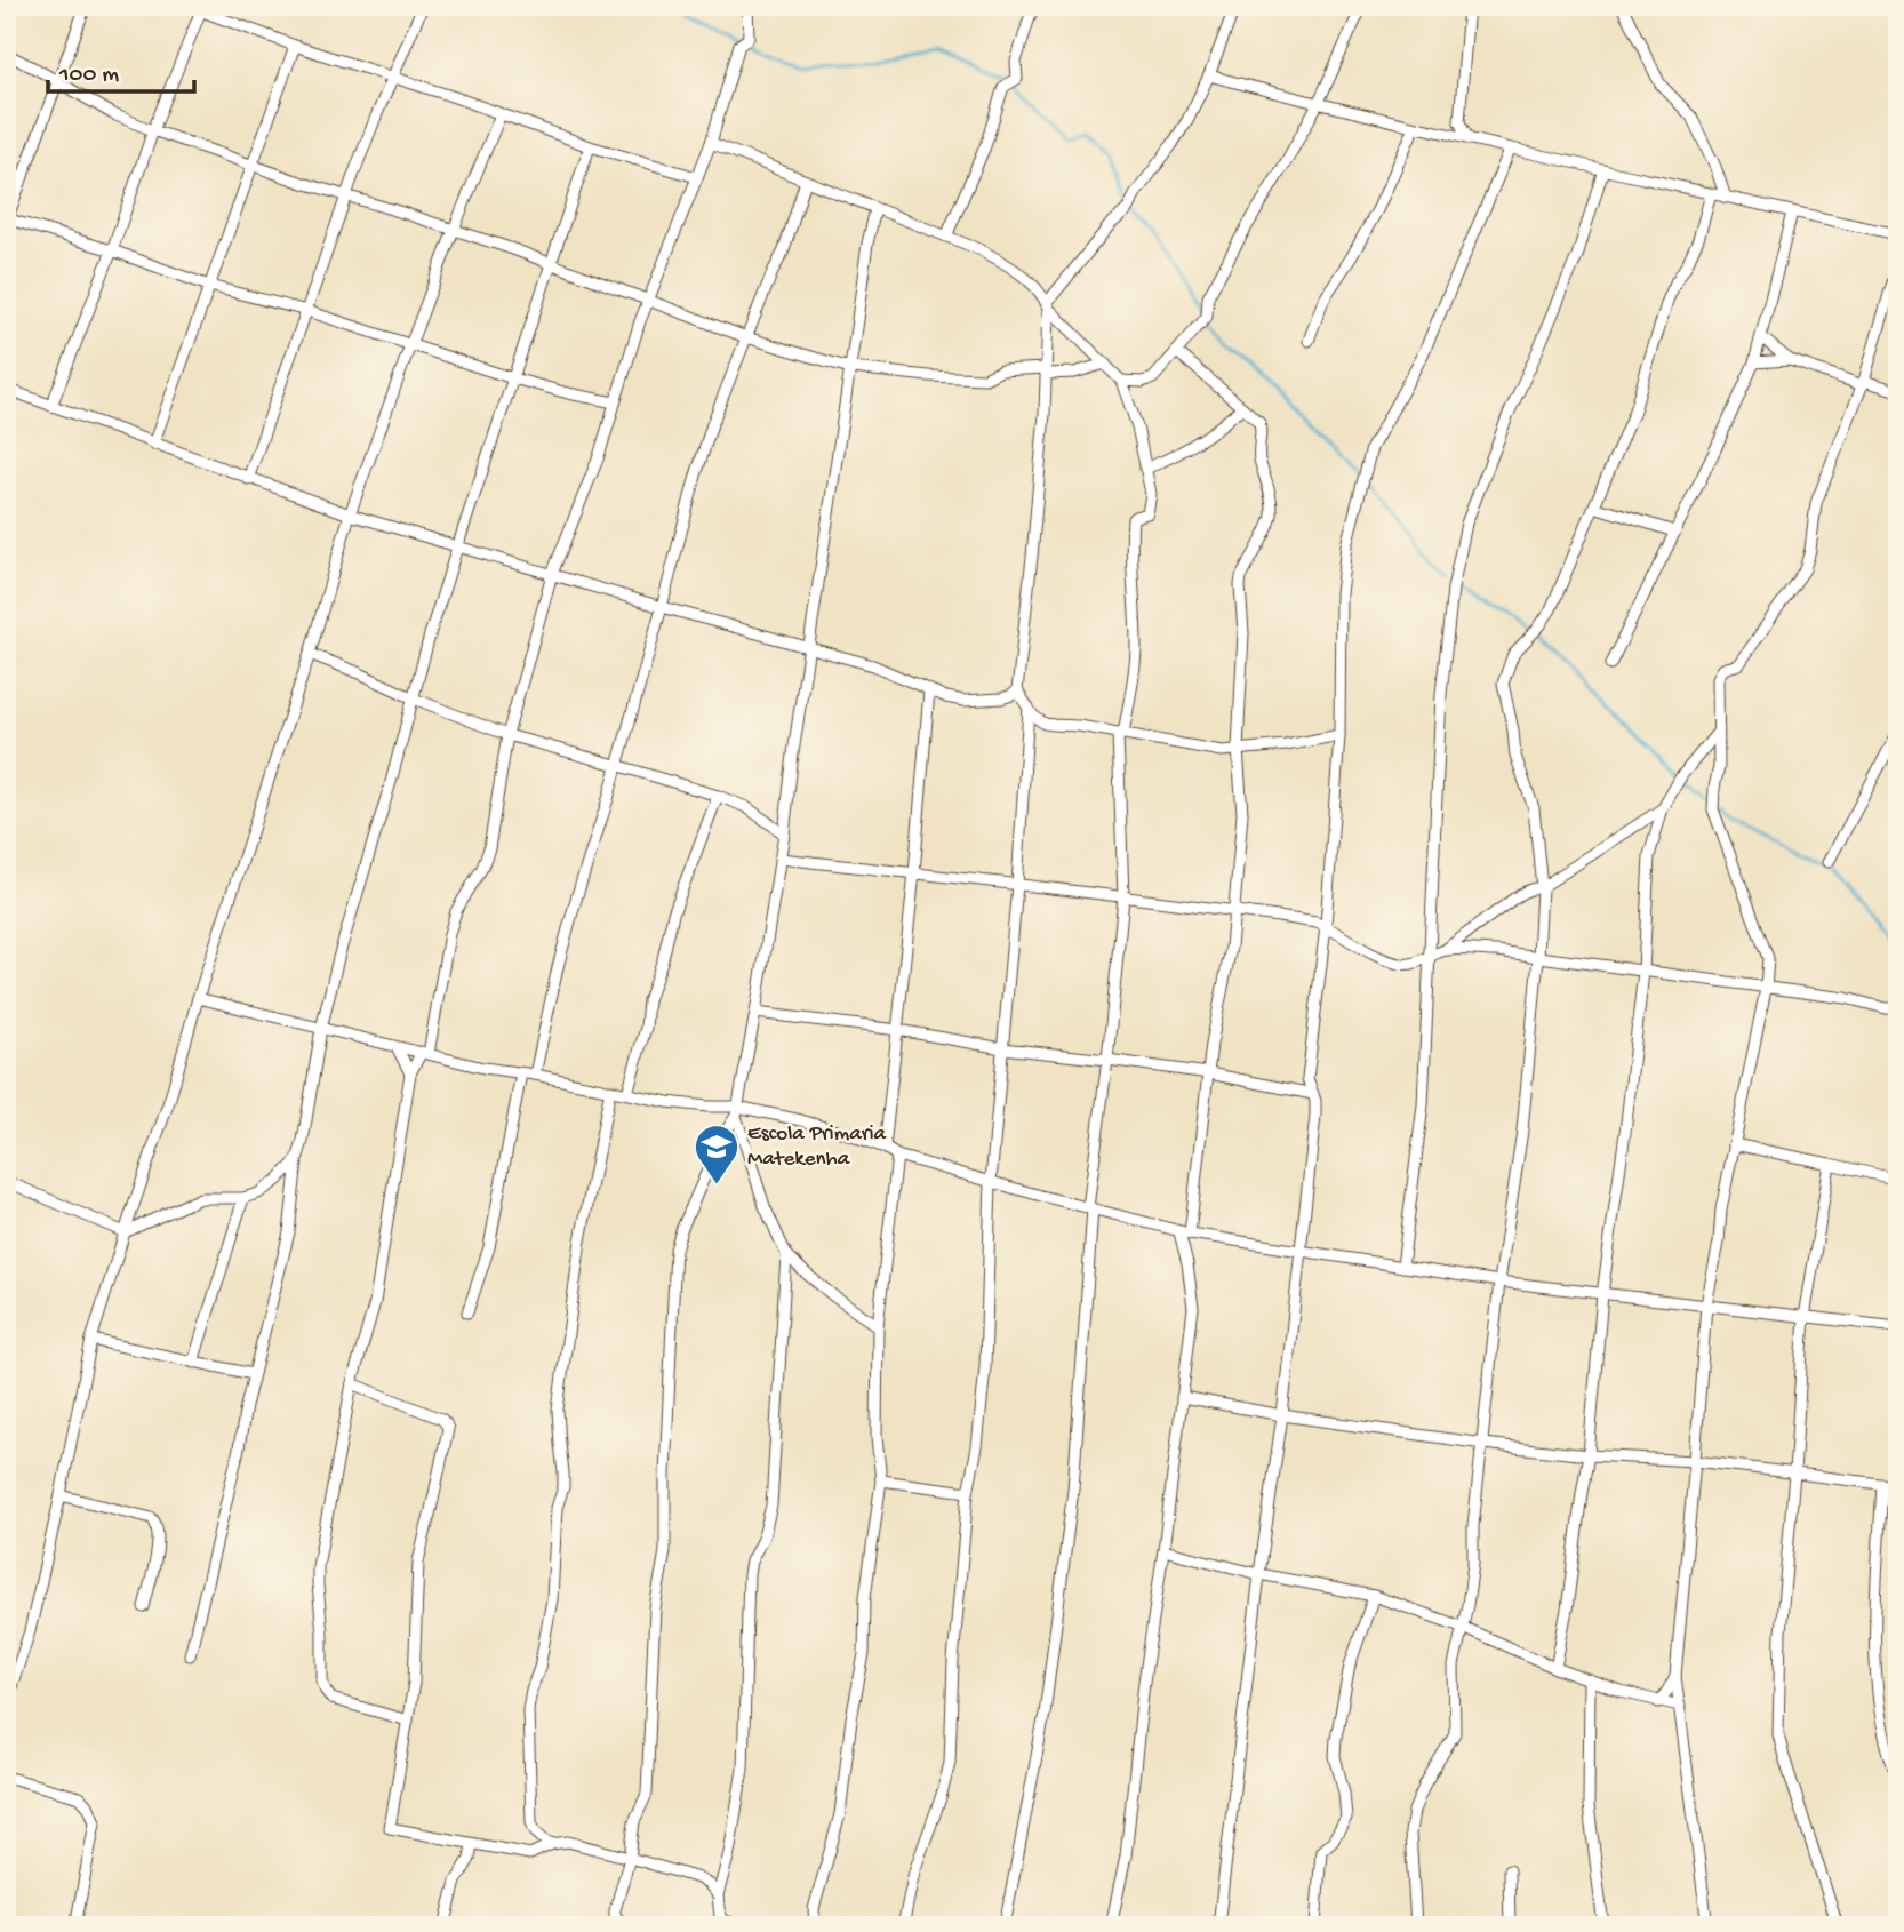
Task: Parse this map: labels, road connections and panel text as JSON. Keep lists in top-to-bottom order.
{
  "places": {
    "school or university": ["Escola Primaria Matekenha"]
  },
  "scale_bar": "100 m"
}
